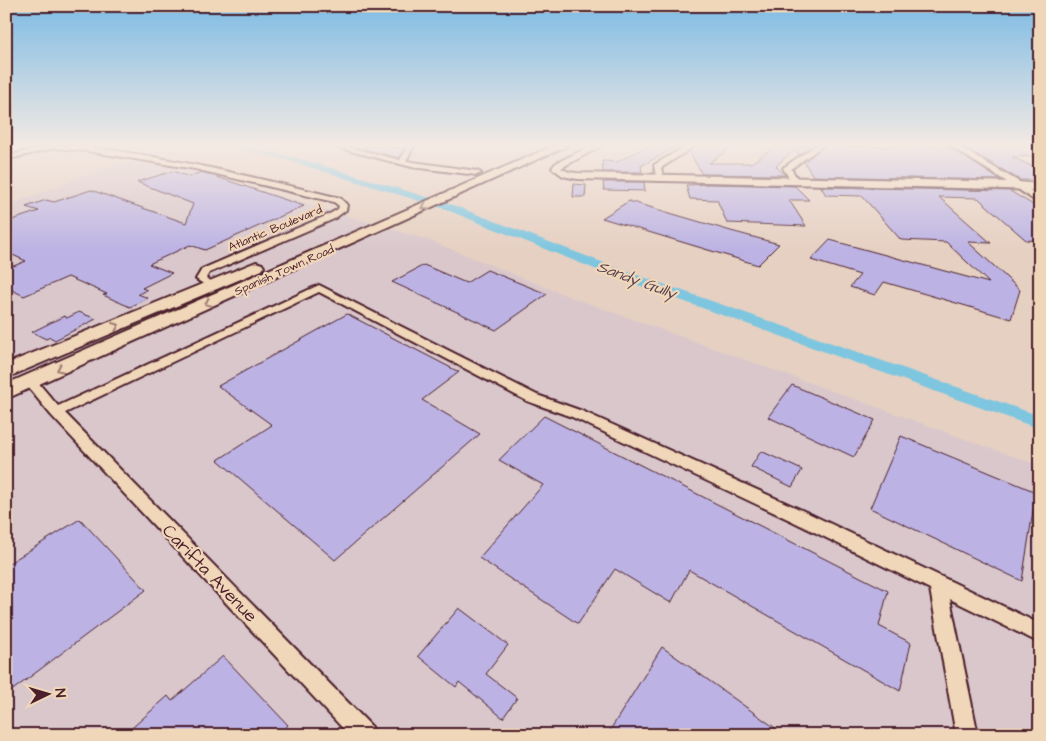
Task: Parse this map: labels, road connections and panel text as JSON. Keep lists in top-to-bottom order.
{
  "streets": {
    "highway": ["Spanish Town Road"],
    "street": ["Atlantic Boulevard", "Carifta Avenue"]
  },
  "crossings": [
    ["Atlantic Boulevard", "Spanish Town Road"],
    ["Spanish Town Road", "Carifta Avenue"]
  ],
  "water": ["Sandy Gully"],
  "north": "right"
}
